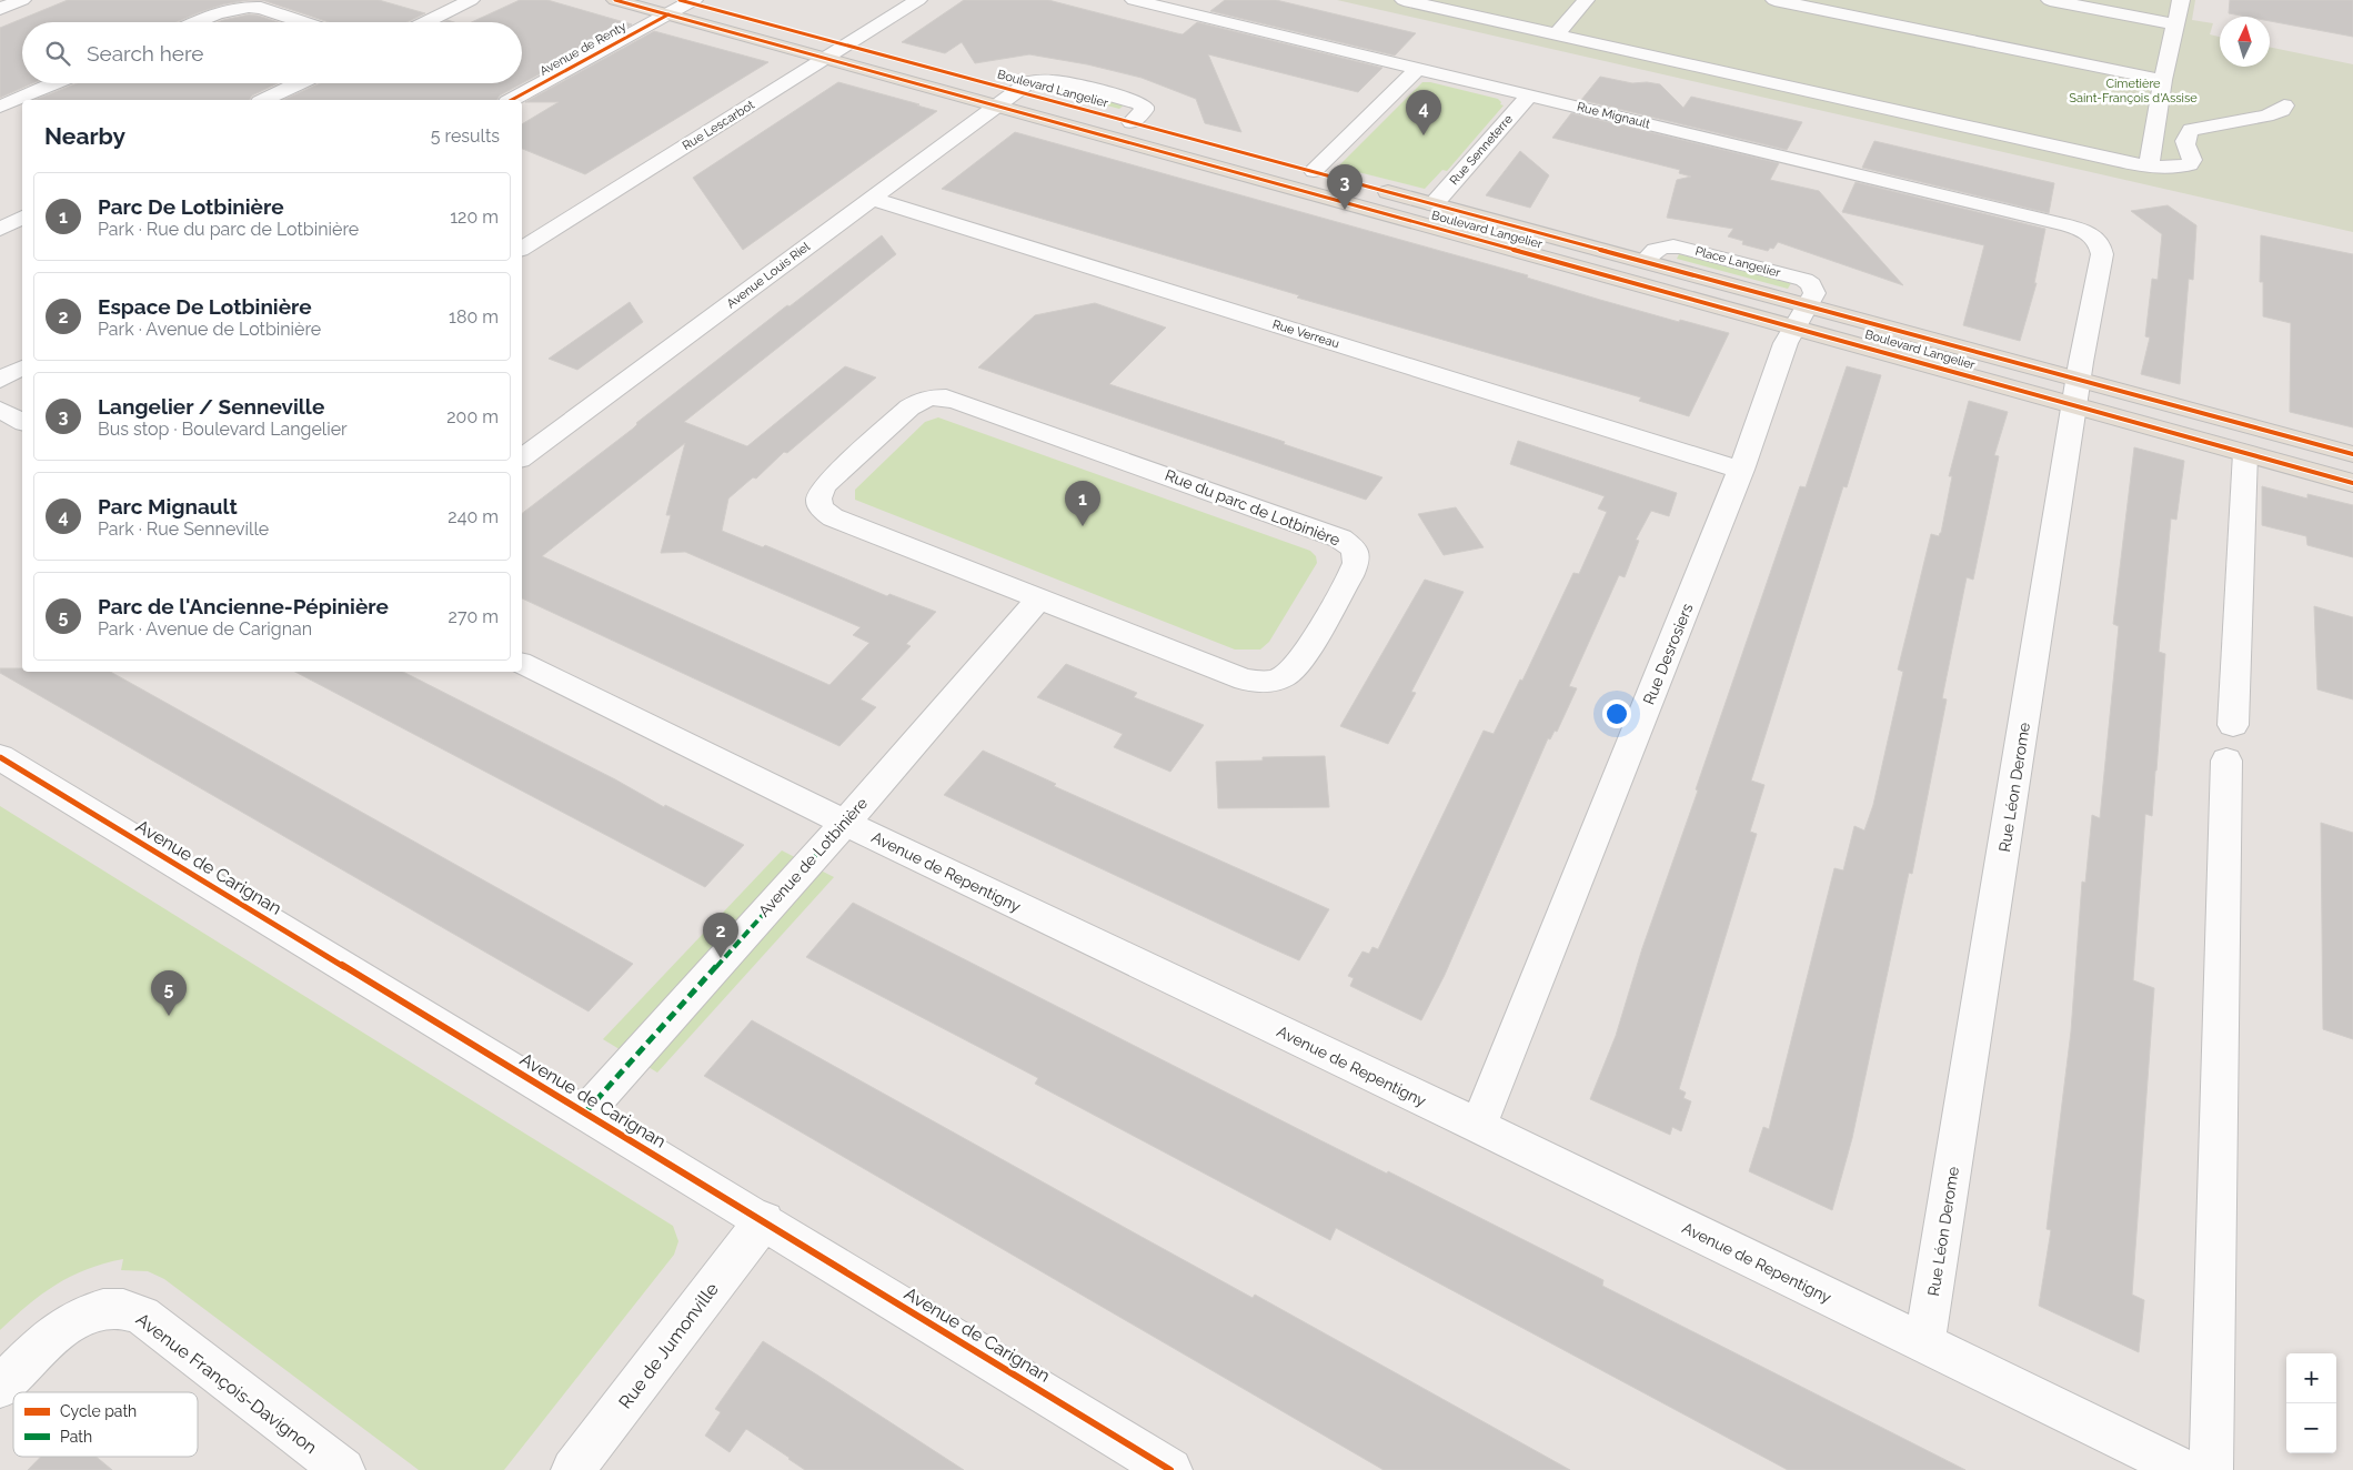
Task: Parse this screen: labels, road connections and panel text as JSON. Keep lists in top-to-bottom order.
{
  "streets": {
    "main road": ["Boulevard Langelier"],
    "street": [
      "Avenue de Renty",
      "Rue Mignault",
      "Rue Lescarbot",
      "Rue Senneterre",
      "Place Langelier",
      "Avenue Louis Riel",
      "Rue Verreau",
      "Rue du parc de Lotbinière",
      "Rue Desrosiers",
      "Rue Léon Derome",
      "Avenue de Lotbinière",
      "Avenue de Carignan",
      "Avenue de Repentigny",
      "Rue de Jumonville",
      "Avenue François-Davignon"
    ]
  },
  "crossings": [
    ["Avenue de Renty", "Boulevard Langelier"],
    ["Boulevard Langelier", "Rue Lescarbot"],
    ["Boulevard Langelier", "Rue Senneterre"],
    ["Boulevard Langelier", "Place Langelier"],
    ["Boulevard Langelier", "Avenue Louis Riel"],
    ["Boulevard Langelier", "Rue Desrosiers"],
    ["Boulevard Langelier", "Rue Léon Derome"],
    ["Rue Mignault", "Rue Senneterre"],
    ["Rue Mignault", "Rue Léon Derome"],
    ["Place Langelier", "Rue Desrosiers"],
    ["Avenue Louis Riel", "Rue Verreau"],
    ["Rue Verreau", "Rue Desrosiers"],
    ["Rue du parc de Lotbinière", "Avenue de Lotbinière"],
    ["Rue Desrosiers", "Avenue de Repentigny"],
    ["Rue Léon Derome", "Avenue de Repentigny"],
    ["Avenue de Lotbinière", "Avenue de Carignan"],
    ["Avenue de Lotbinière", "Avenue de Repentigny"],
    ["Avenue de Carignan", "Rue de Jumonville"]
  ],
  "parks": ["Cimetière Saint-François d'Assise"],
  "legend": ["Cycle path", "Path"],
  "north": "top",
  "page": {
    "search": "Search here",
    "pins": [
      "4",
      "3",
      "1",
      "2",
      "5"
    ],
    "heading": ["Nearby", "5 results"],
    "list": [
      {
        "mark": "1",
        "name": "Parc De Lotbinière",
        "note": "Park · Rue du parc de Lotbinière",
        "value": "120 m"
      },
      {
        "mark": "2",
        "name": "Espace De Lotbinière",
        "note": "Park · Avenue de Lotbinière",
        "value": "180 m"
      },
      {
        "mark": "3",
        "name": "Langelier / Senneville",
        "note": "Bus stop · Boulevard Langelier",
        "value": "200 m"
      },
      {
        "mark": "4",
        "name": "Parc Mignault",
        "note": "Park · Rue Senneville",
        "value": "240 m"
      },
      {
        "mark": "5",
        "name": "Parc de l'Ancienne-Pépinière",
        "note": "Park · Avenue de Carignan",
        "value": "270 m"
      }
    ],
    "map_buttons": ["+", "−"]
  }
}
